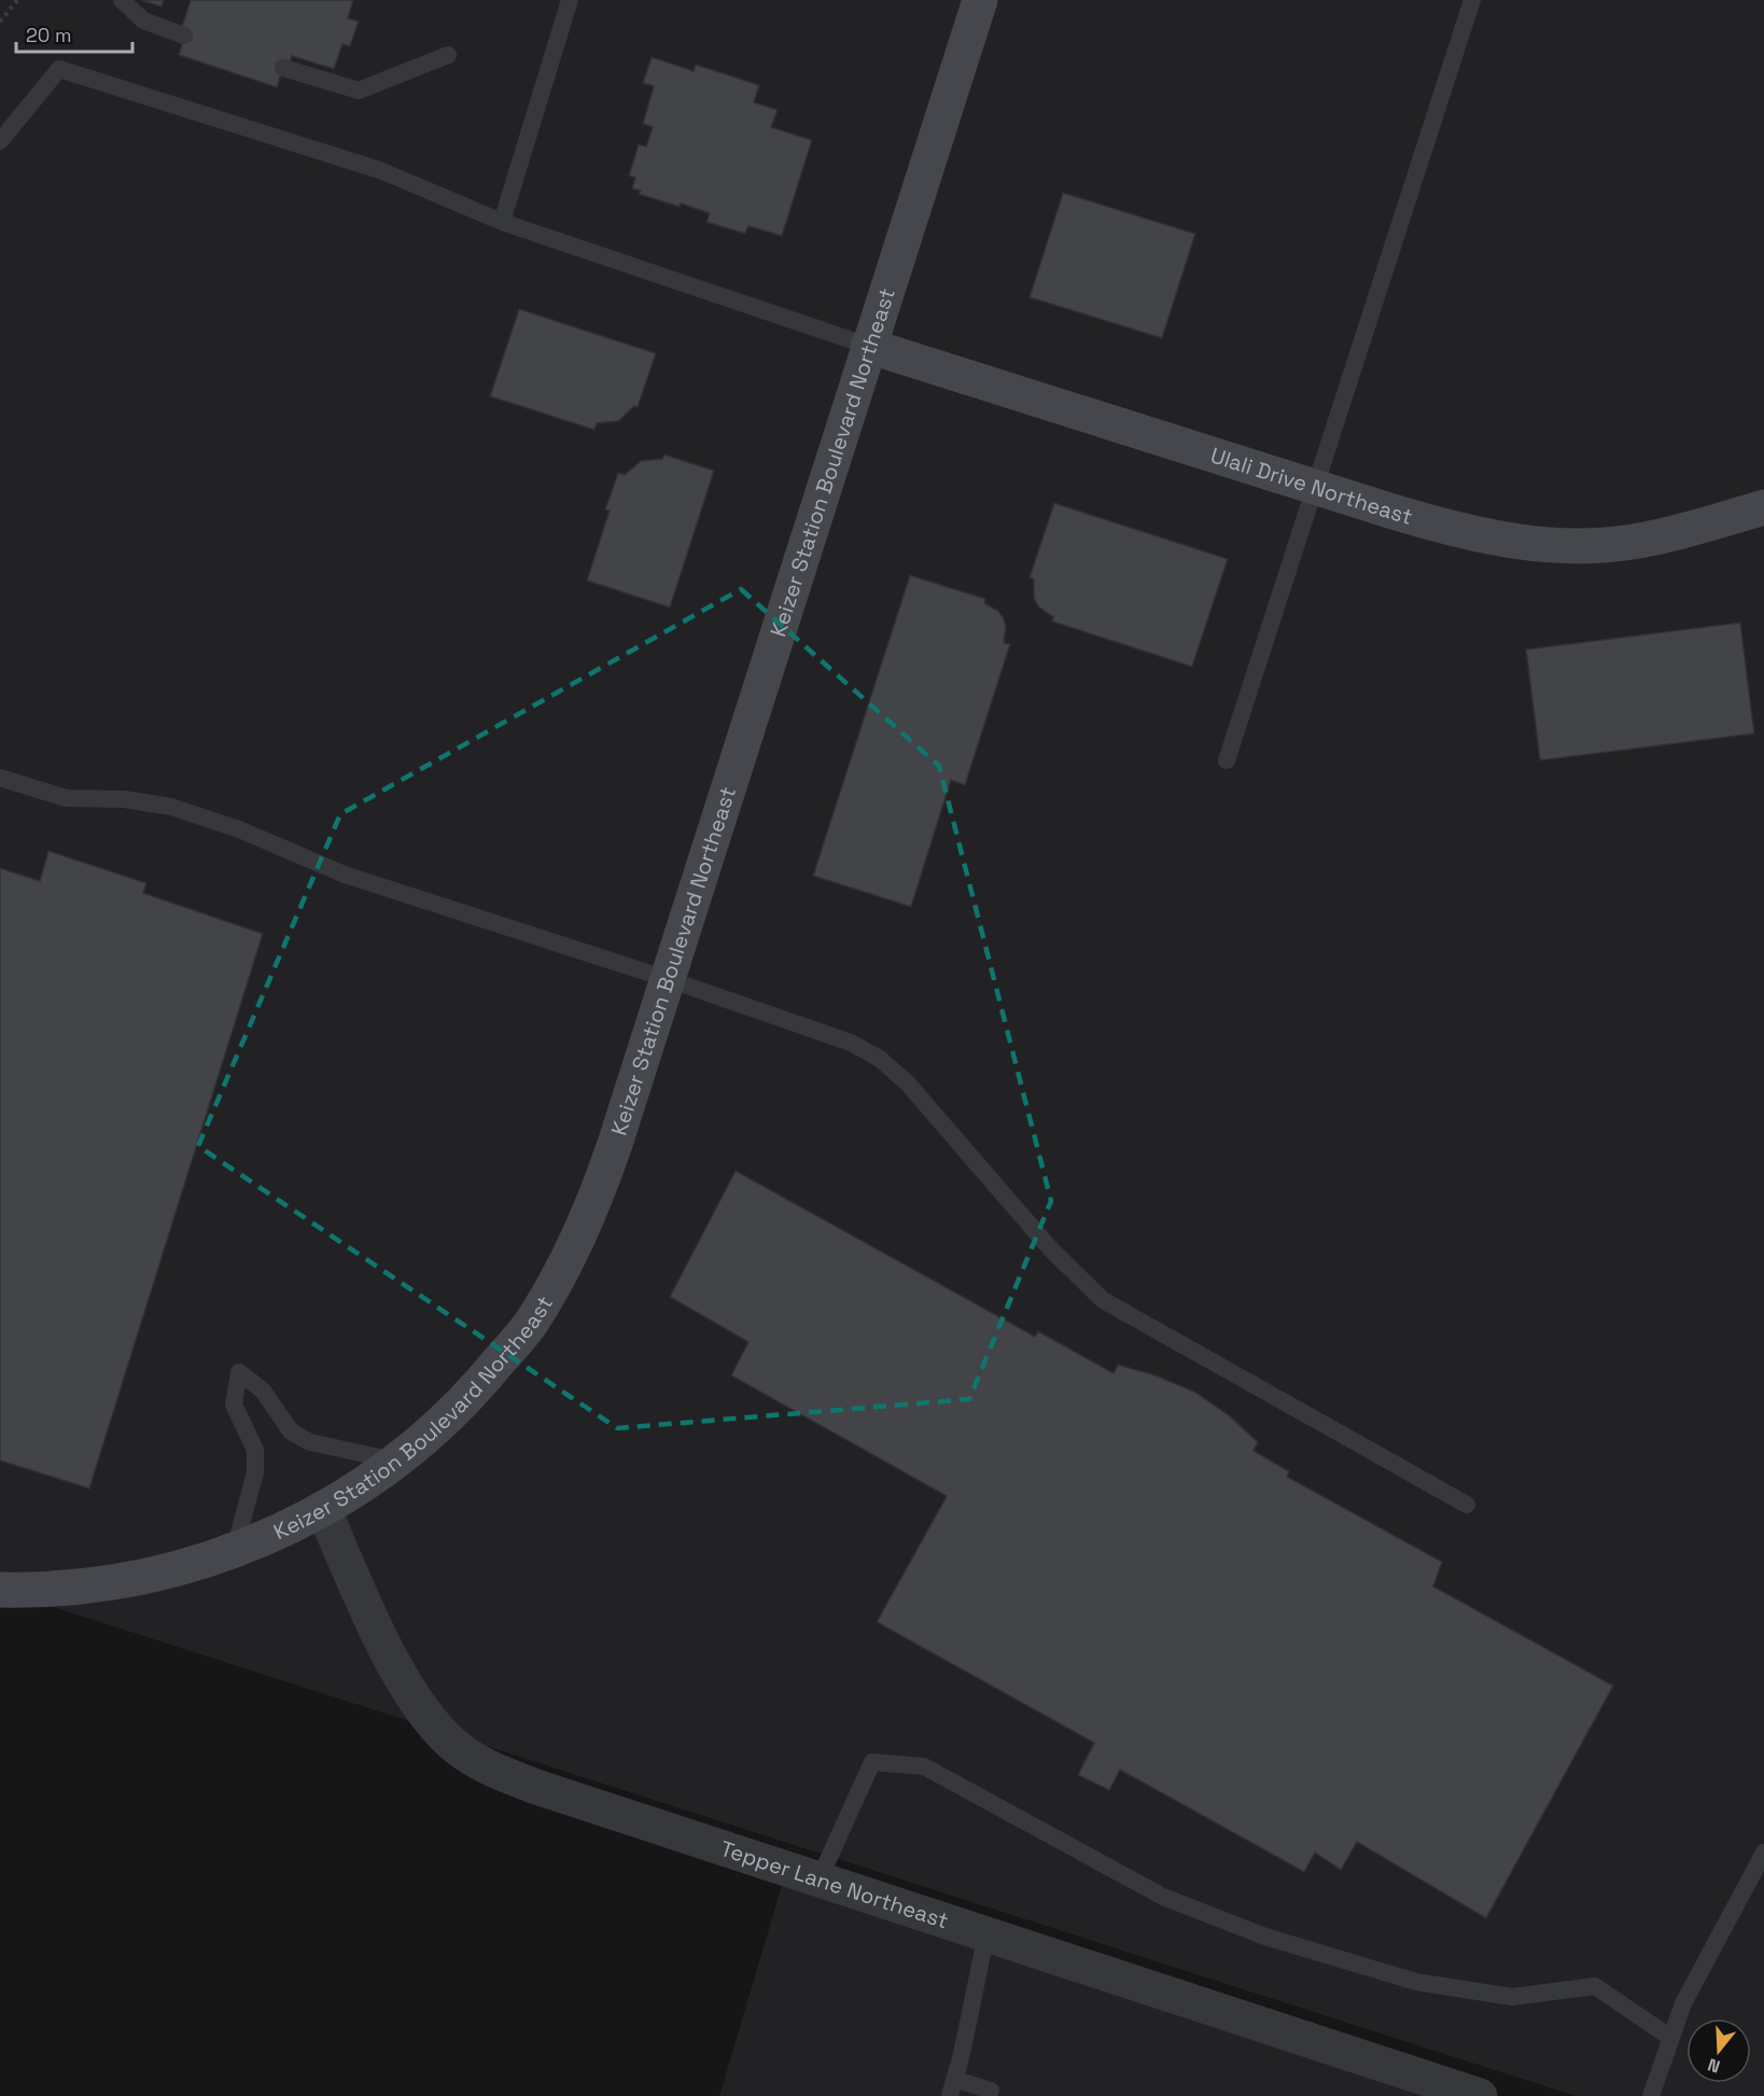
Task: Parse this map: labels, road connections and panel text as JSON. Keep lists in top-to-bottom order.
{
  "streets": {
    "main road": ["Keizer Station Boulevard Northeast", "Ulali Drive Northeast"],
    "street": ["Tepper Lane Northeast"]
  },
  "crossings": [
    ["Keizer Station Boulevard Northeast", "Ulali Drive Northeast"],
    ["Keizer Station Boulevard Northeast", "Tepper Lane Northeast"]
  ],
  "scale_bar": "20 m",
  "north": "bottom"
}
